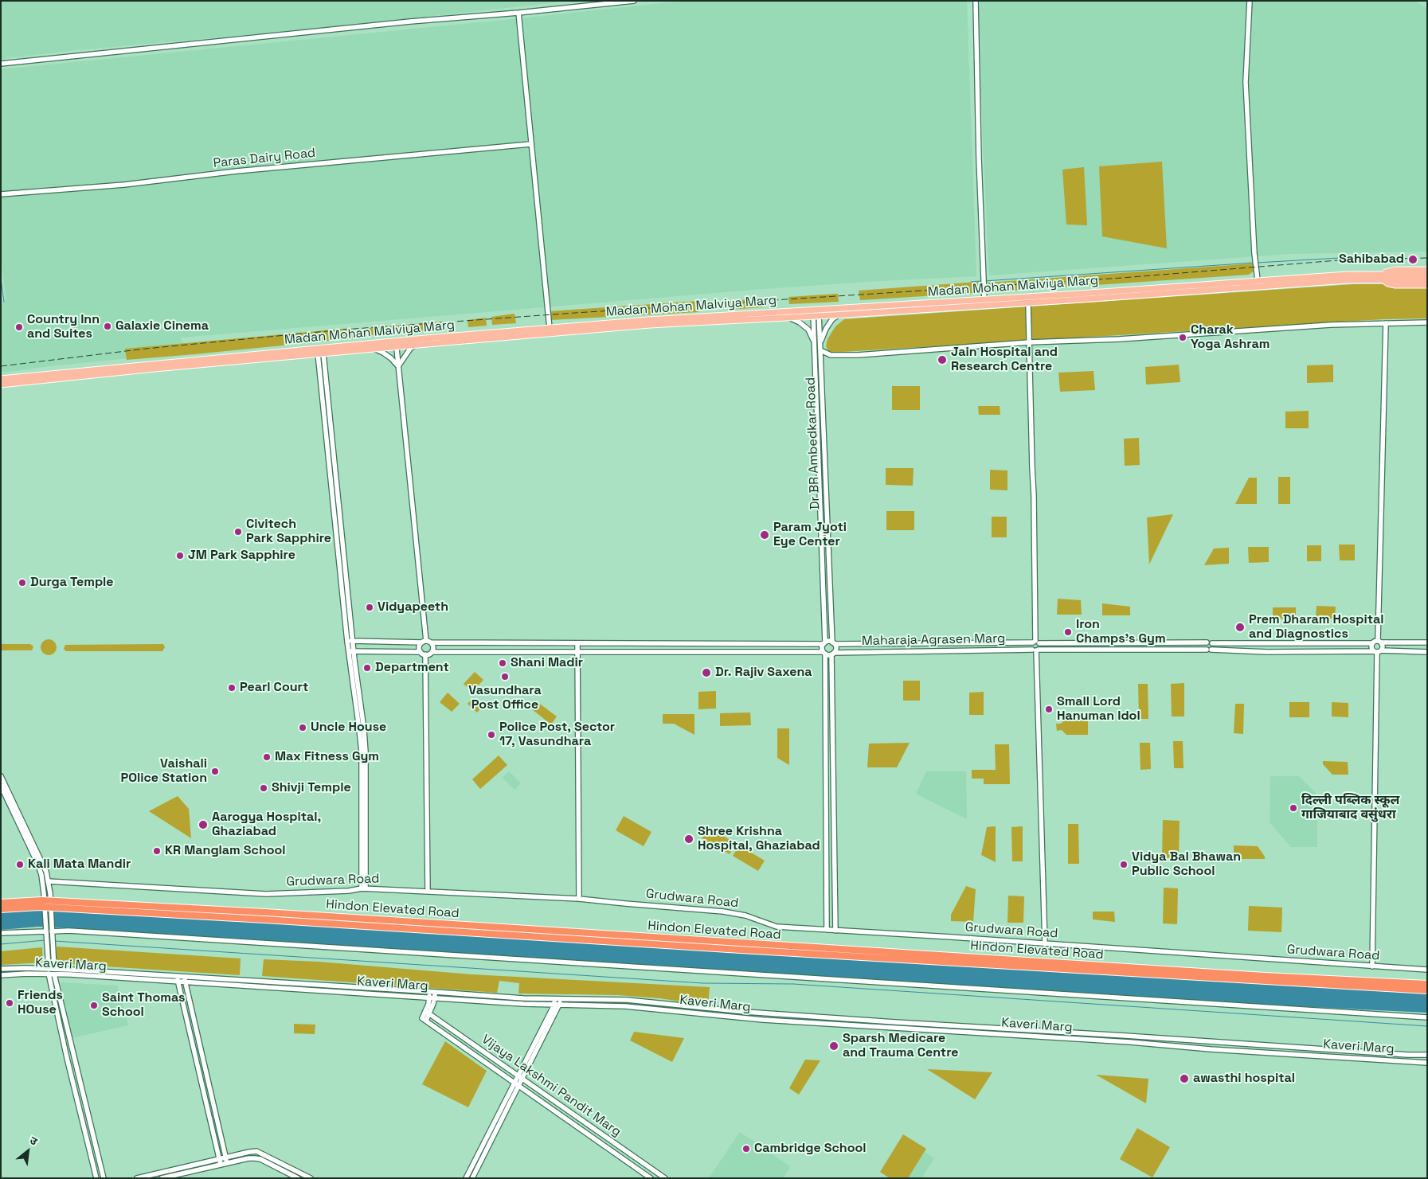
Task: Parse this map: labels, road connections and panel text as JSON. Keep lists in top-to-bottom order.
{
  "streets": {
    "highway": ["Hindon Elevated Road"],
    "main road": ["Madan Mohan Malviya Marg"],
    "street": [
      "Paras Dairy Road",
      "Dr BR Ambedkar Road",
      "Maharaja Agrasen Marg",
      "Grudwara Road",
      "Kaveri Marg",
      "Vijaya Lakshmi Pandit Marg"
    ]
  },
  "crossings": [
    ["Madan Mohan Malviya Marg", "Dr BR Ambedkar Road"],
    ["Dr BR Ambedkar Road", "Maharaja Agrasen Marg"]
  ],
  "places": [
    "Sahibabad",
    "Galaxie Cinema",
    "Country Inn and Suites",
    "Charak Yoga Ashram",
    "Jain Hospital and Research Centre",
    "Civitech Park Sapphire",
    "Param Jyoti Eye Center",
    "JM Park Sapphire",
    "Durga Temple",
    "Vidyapeeth",
    "Prem Dharam Hospital and Diagnostics",
    "Iron Champs's Gym",
    "Shani Madir",
    "Department",
    "Dr. Rajiv Saxena",
    "Vasundhara Post Office",
    "Pearl Court",
    "Small Lord Hanuman Idol",
    "Uncle House",
    "Police Post, Sector 17, Vasundhara",
    "Max Fitness Gym",
    "Vaishali POlice Station",
    "Shivji Temple",
    "दिल्ली पब्लिक स्कूल गाजियाबाद वसुंधरा",
    "Aarogya Hospital, Ghaziabad",
    "Shree Krishna Hospital, Ghaziabad",
    "KR Manglam School",
    "Kali Mata Mandir",
    "Vidya Bal Bhawan Public School",
    "Friends HOuse",
    "Saint Thomas School",
    "Sparsh Medicare and Trauma Centre",
    "awasthi hospital",
    "Cambridge School"
  ],
  "north": "top right"
}
